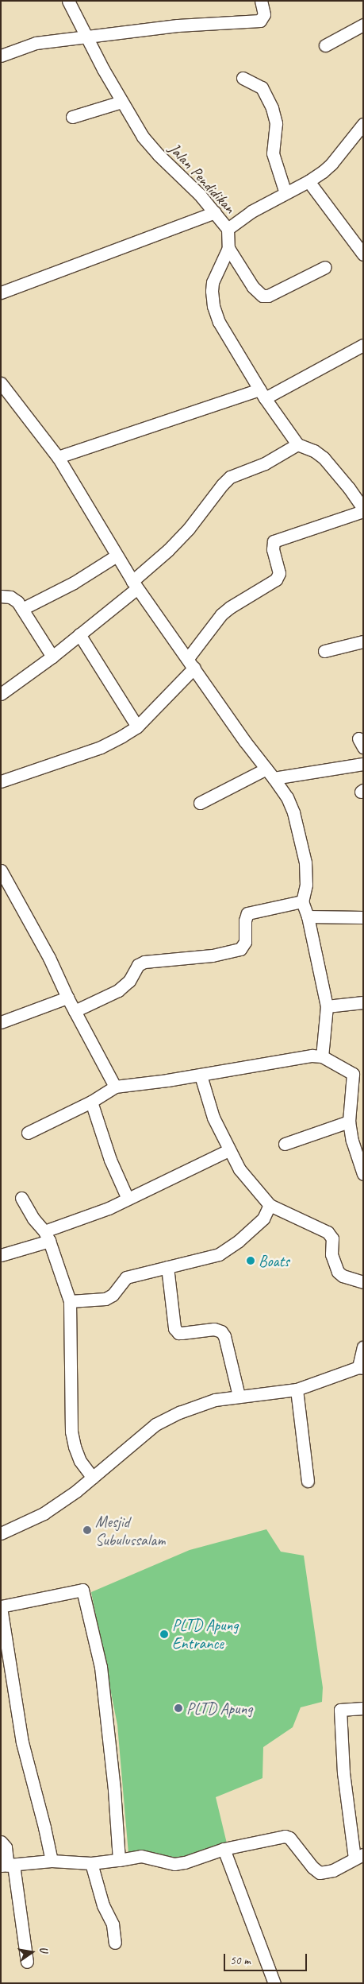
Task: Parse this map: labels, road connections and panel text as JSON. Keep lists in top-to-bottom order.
{
  "streets": {
    "street": ["Jalan Pendidikan"]
  },
  "places": [
    "Boats",
    "Mesjid Subulussalam",
    "PLTD Apung Entrance",
    "PLTD Apung"
  ],
  "scale_bar": "50 m",
  "north": "right"
}
